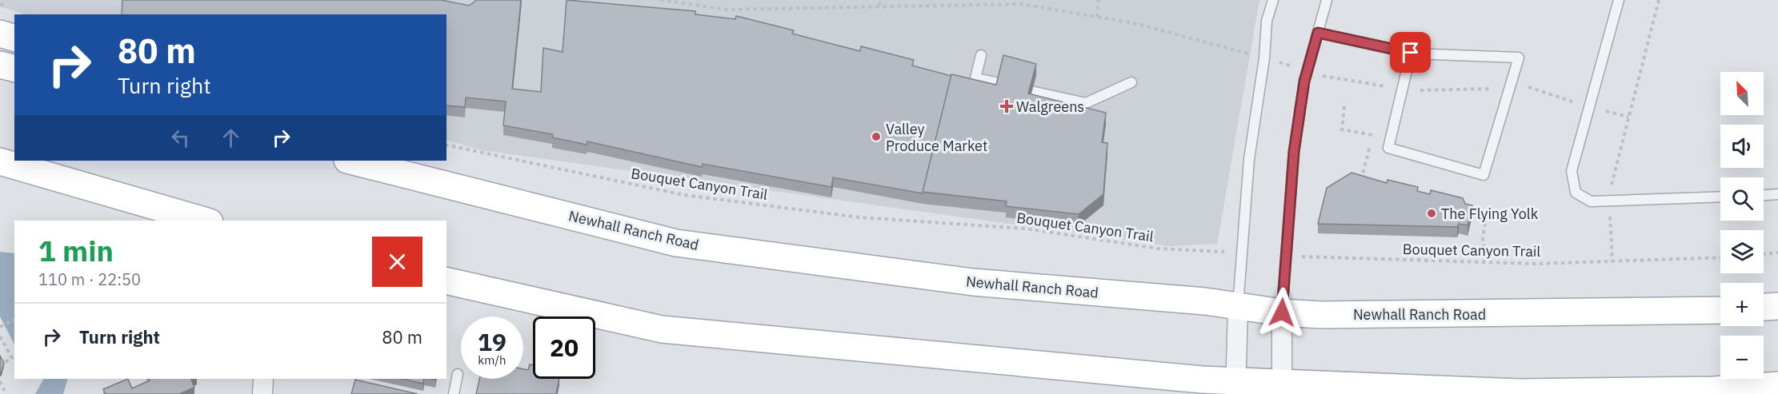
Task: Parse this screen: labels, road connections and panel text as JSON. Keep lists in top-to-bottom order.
{
  "streets": {
    "main road": ["Newhall Ranch Road"],
    "path": ["Bouquet Canyon Trail"]
  },
  "places": {
    "health": ["Walgreens"],
    "other": ["Valley Produce Market", "The Flying Yolk"]
  },
  "north": "top left",
  "page": {
    "turn": ["80 m", "Turn right"],
    "map_buttons": ["+", "−"],
    "heading": ["1 min", "110 m · 22:50"],
    "list": [
      {
        "name": "Turn right",
        "value": "80 m"
      }
    ],
    "speed": "19 km/h",
    "limit": "20"
  }
}
